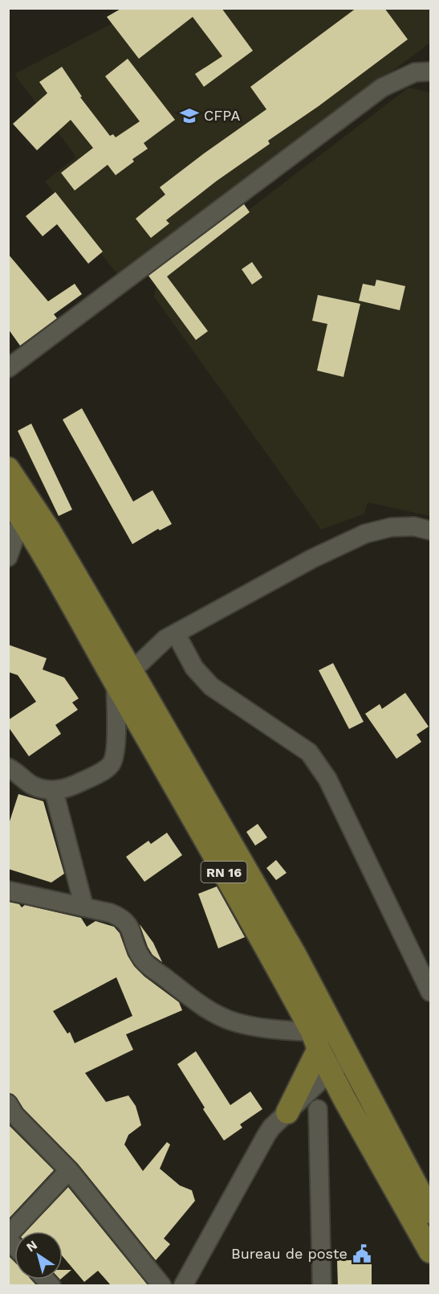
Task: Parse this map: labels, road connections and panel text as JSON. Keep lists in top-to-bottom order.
{
  "streets": {
    "main road": ["RN 16"]
  },
  "places": {
    "school or university": ["CFPA"],
    "public building": ["Bureau de poste"]
  },
  "north": "top left"
}
